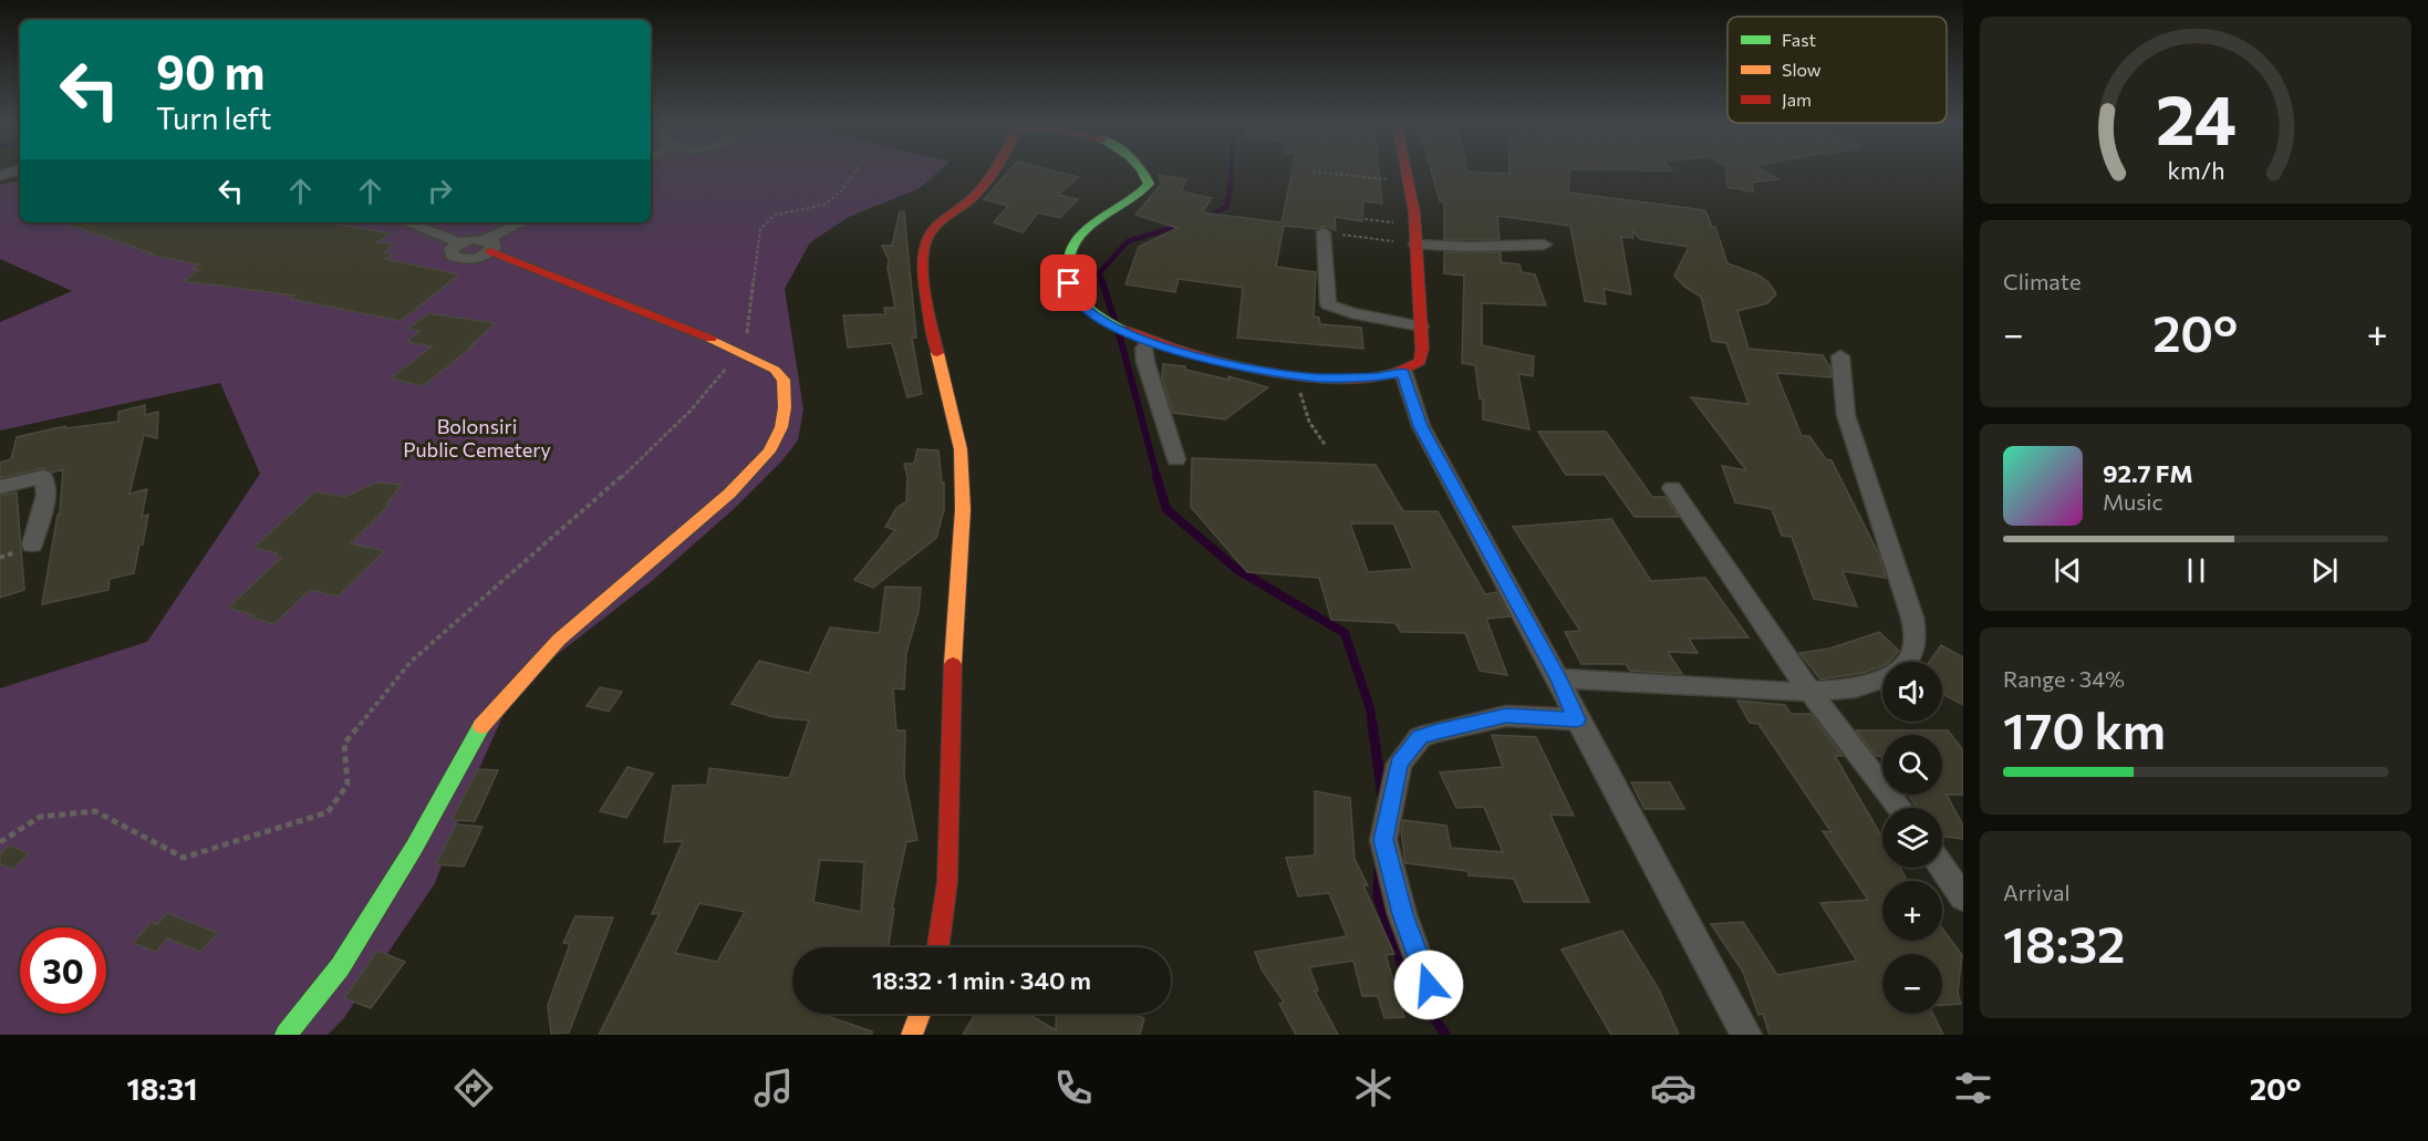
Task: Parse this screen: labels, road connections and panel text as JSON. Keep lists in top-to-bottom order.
{
  "parks": ["Bolonsiri Public Cemetery"],
  "legend": ["Fast", "Slow", "Jam"],
  "page": {
    "turn": ["90 m", "Turn left"],
    "tile": [
      "Climate",
      ["Range · 34%", "170 km"],
      ["Arrival", "18:32"]
    ],
    "heat": ["−", "20°", "+"],
    "song": ["92.7 FM", "Music"],
    "map_buttons": ["+", "−"],
    "limit": "30",
    "trip": "18:32 · 1 min · 340 m",
    "tabs": ["18:31", "20°"],
    "gauge": ["24", "km/h"]
  }
}
